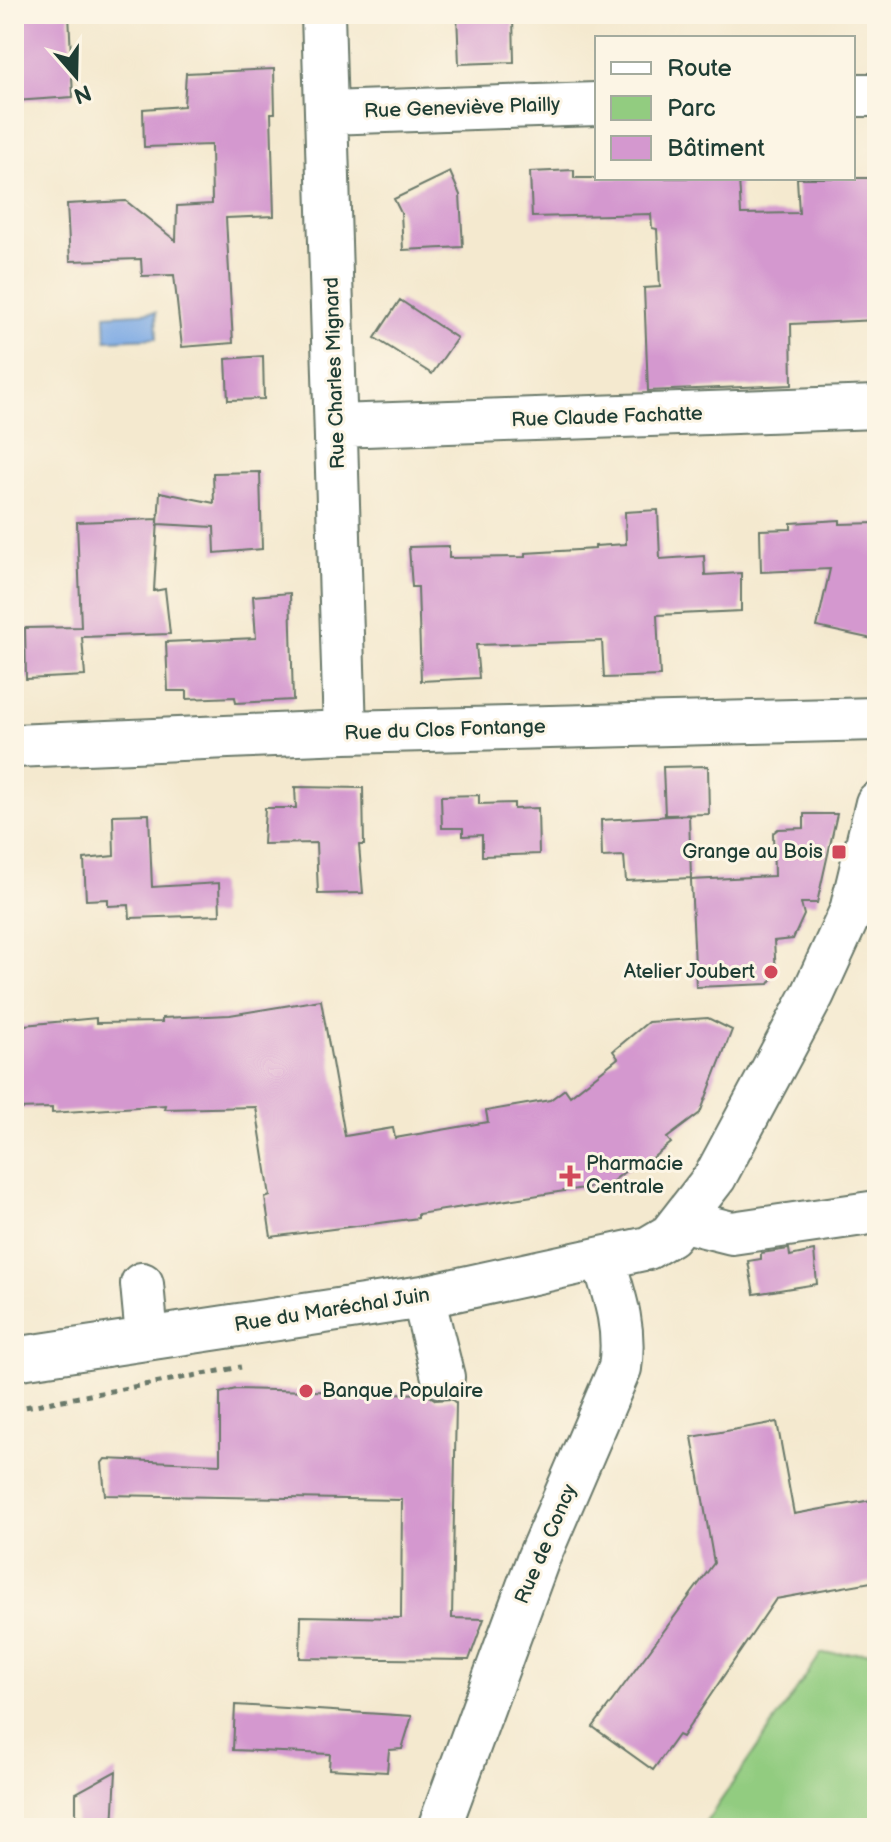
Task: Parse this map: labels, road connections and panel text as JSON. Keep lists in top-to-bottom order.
{
  "streets": {
    "street": [
      "Rue Geneviève Plailly",
      "Rue Charles Mignard",
      "Rue Claude Fachatte",
      "Rue du Clos Fontange",
      "Rue du Maréchal Juin",
      "Rue de Concy"
    ]
  },
  "crossings": [
    ["Rue Geneviève Plailly", "Rue Charles Mignard"],
    ["Rue Charles Mignard", "Rue Claude Fachatte"],
    ["Rue Charles Mignard", "Rue du Clos Fontange"],
    ["Rue du Maréchal Juin", "Rue de Concy"]
  ],
  "places": {
    "transit": ["Grange au Bois"],
    "other": ["Atelier Joubert", "Banque Populaire"],
    "health": ["Pharmacie Centrale"]
  },
  "legend": ["Route", "Parc", "Bâtiment"],
  "north": "bottom"
}
